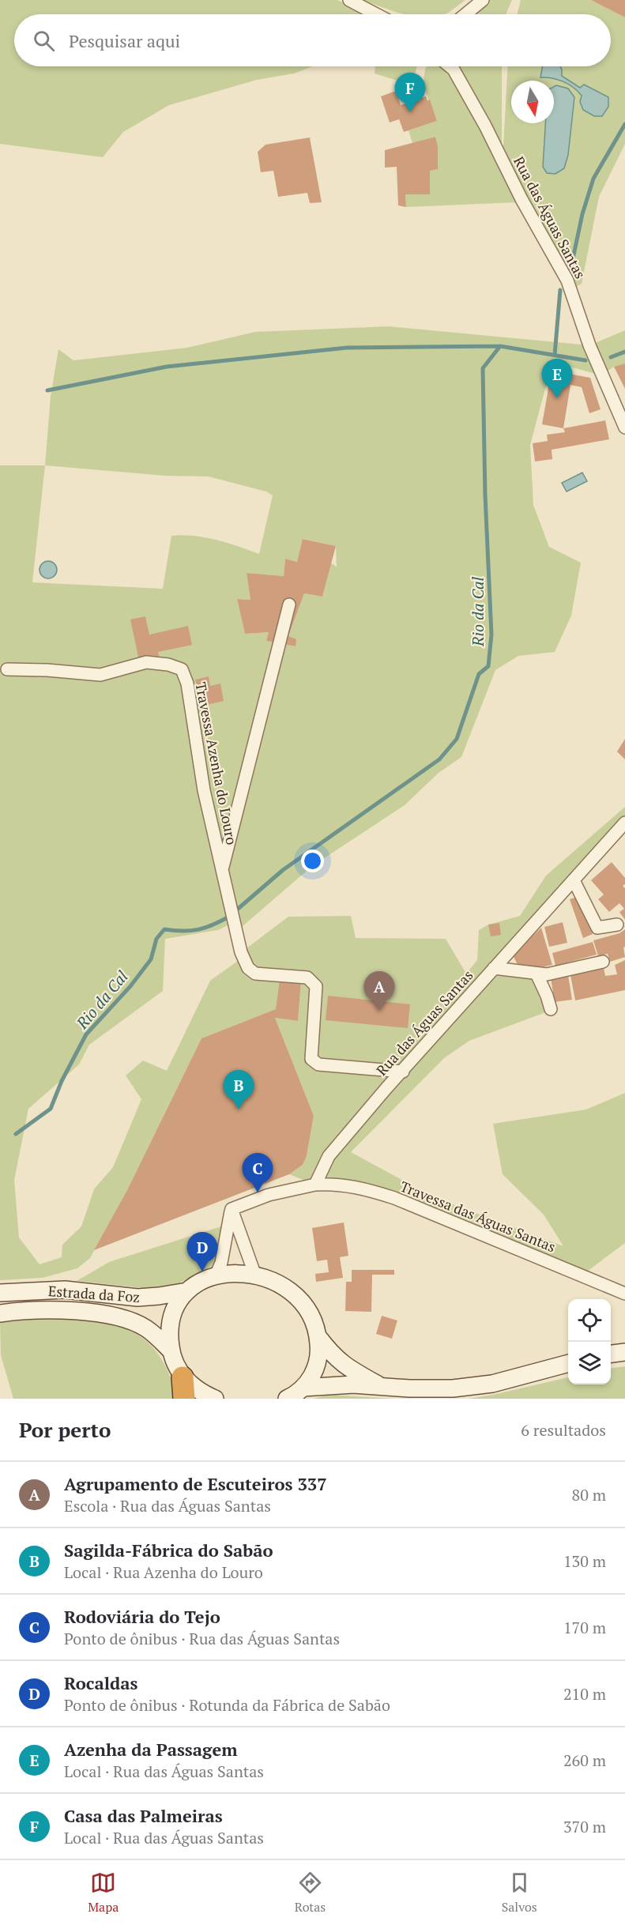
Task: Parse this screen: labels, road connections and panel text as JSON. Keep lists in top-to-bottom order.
{
  "streets": {
    "main road": ["Estrada da Foz"],
    "street": ["Rua das Águas Santas", "Travessa Azenha do Louro", "Travessa das Águas Santas"]
  },
  "crossings": [
    ["Rua das Águas Santas", "Travessa das Águas Santas"]
  ],
  "water": ["Rio da Cal"],
  "north": "bottom",
  "page": {
    "search": "Pesquisar aqui",
    "pins": [
      "F",
      "E",
      "A",
      "B",
      "C",
      "D"
    ],
    "heading": ["Por perto", "6 resultados"],
    "list": [
      {
        "mark": "A",
        "name": "Agrupamento de Escuteiros 337",
        "note": "Escola · Rua das Águas Santas",
        "value": "80 m"
      },
      {
        "mark": "B",
        "name": "Sagilda-Fábrica do Sabão",
        "note": "Local · Rua Azenha do Louro",
        "value": "130 m"
      },
      {
        "mark": "C",
        "name": "Rodoviária do Tejo",
        "note": "Ponto de ônibus · Rua das Águas Santas",
        "value": "170 m"
      },
      {
        "mark": "D",
        "name": "Rocaldas",
        "note": "Ponto de ônibus · Rotunda da Fábrica de Sabão",
        "value": "210 m"
      },
      {
        "mark": "E",
        "name": "Azenha da Passagem",
        "note": "Local · Rua das Águas Santas",
        "value": "260 m"
      },
      {
        "mark": "F",
        "name": "Casa das Palmeiras",
        "note": "Local · Rua das Águas Santas",
        "value": "370 m"
      }
    ],
    "nav": ["Mapa", "Rotas", "Salvos"]
  }
}
